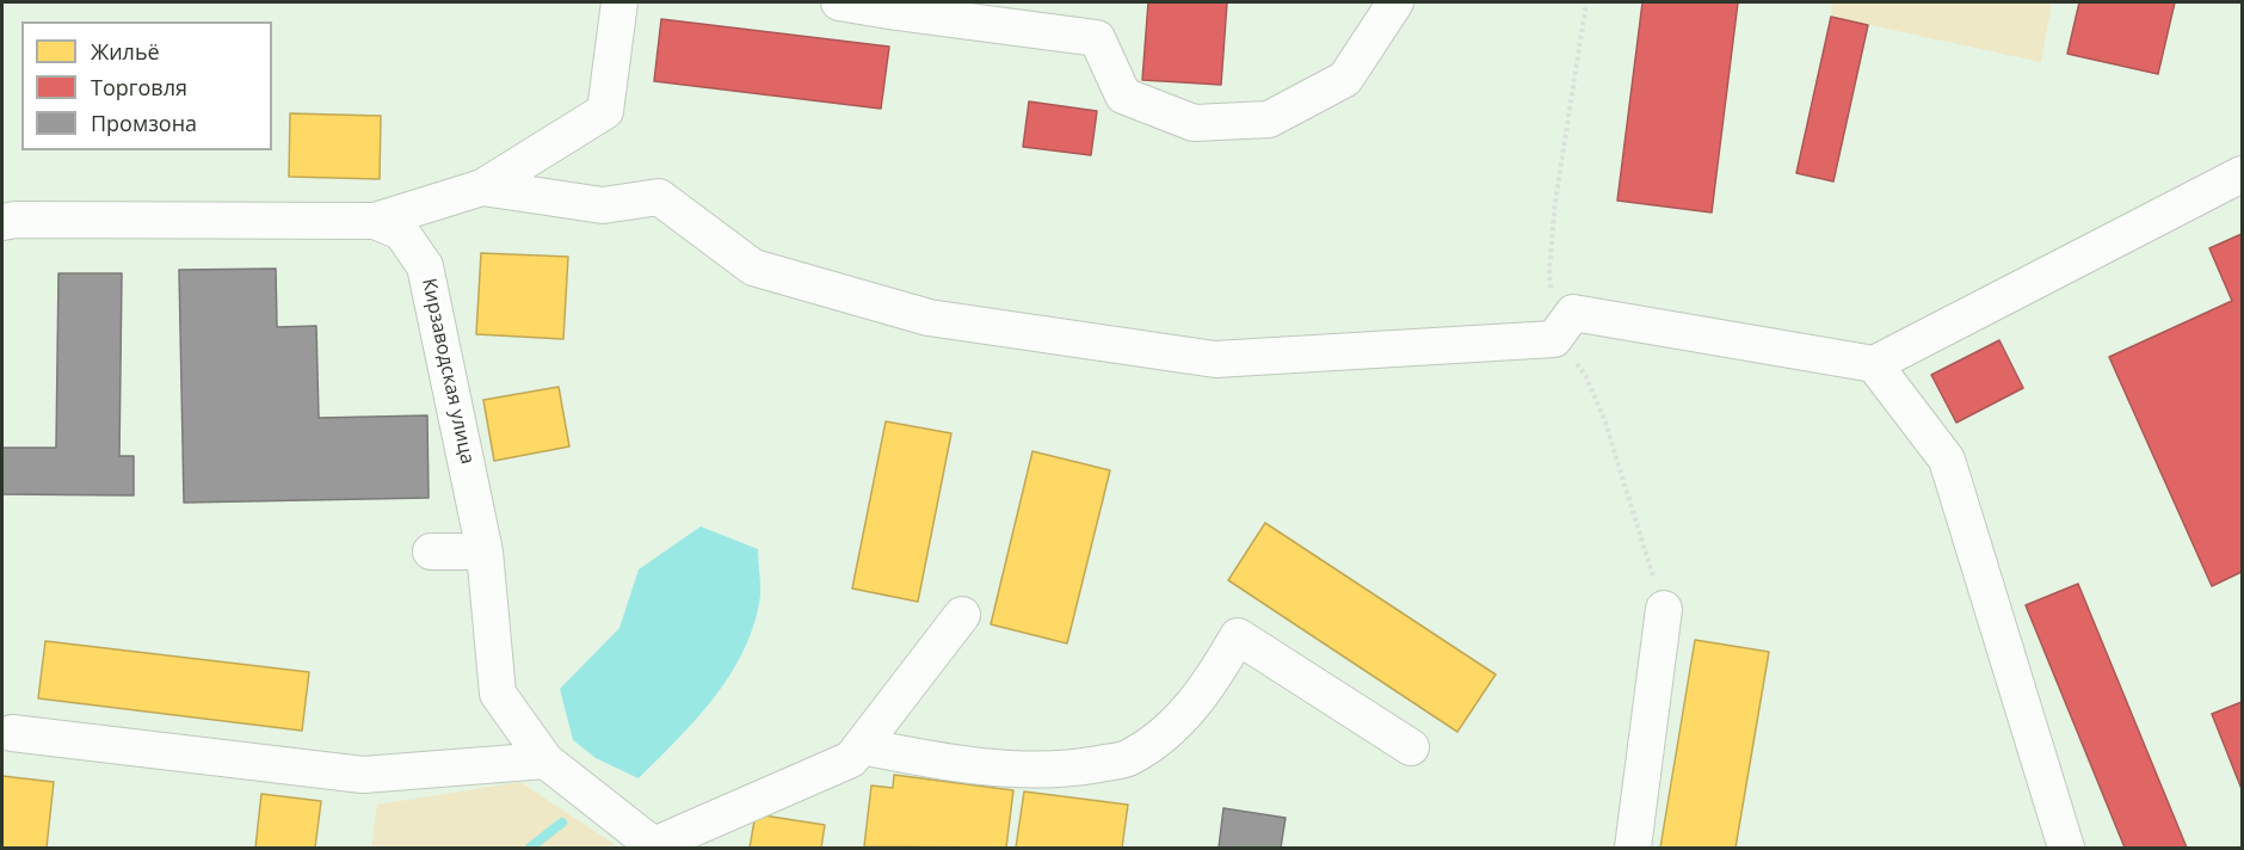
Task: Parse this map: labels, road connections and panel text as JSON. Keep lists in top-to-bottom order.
{
  "streets": {
    "street": ["Кирзаводская улица"]
  },
  "legend": ["Жильё", "Торговля", "Промзона"]
}
